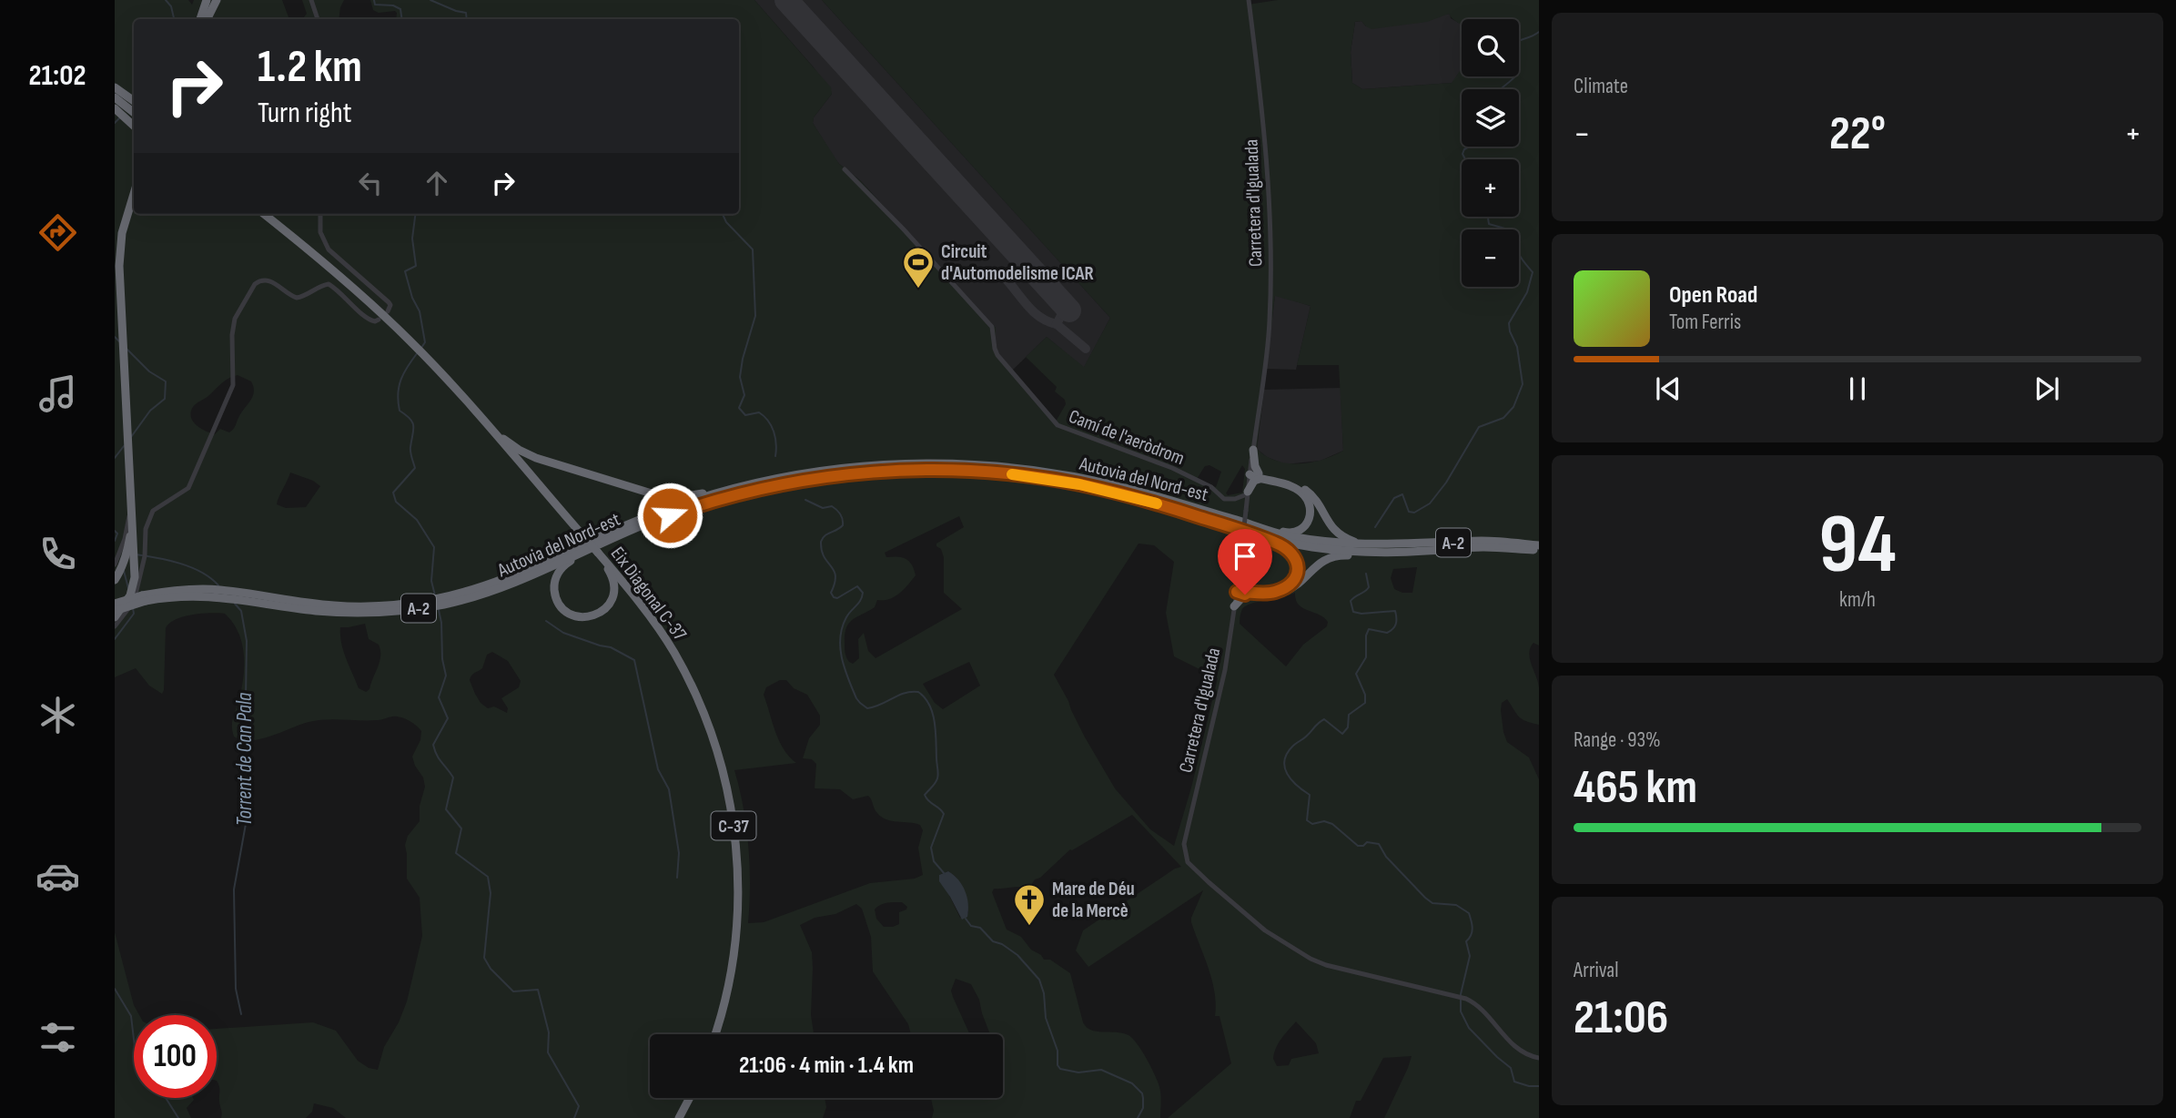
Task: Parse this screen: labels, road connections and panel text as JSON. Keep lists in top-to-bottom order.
{
  "streets": {
    "highway": [
      "Autovia del Nord-est",
      "A-2",
      "Eix Diagonal C-37",
      "C-37"
    ],
    "street": ["Carretera d'Igualada", "Camí de l'aeròdrom"]
  },
  "water": ["Torrent de Can Pala"],
  "places": {
    "sports": ["Circuit d'Automodelisme ICAR"],
    "church": ["Mare de Déu de la Mercè"]
  },
  "page": {
    "tabs": "21:02",
    "tile": [
      "Climate",
      ["94", "km/h"],
      ["Range · 93%", "465 km"],
      ["Arrival", "21:06"]
    ],
    "map_buttons": ["+", "−"],
    "turn": ["1.2 km", "Turn right"],
    "heat": ["−", "22°", "+"],
    "song": ["Open Road", "Tom Ferris"],
    "limit": "100",
    "trip": "21:06 · 4 min · 1.4 km"
  }
}
